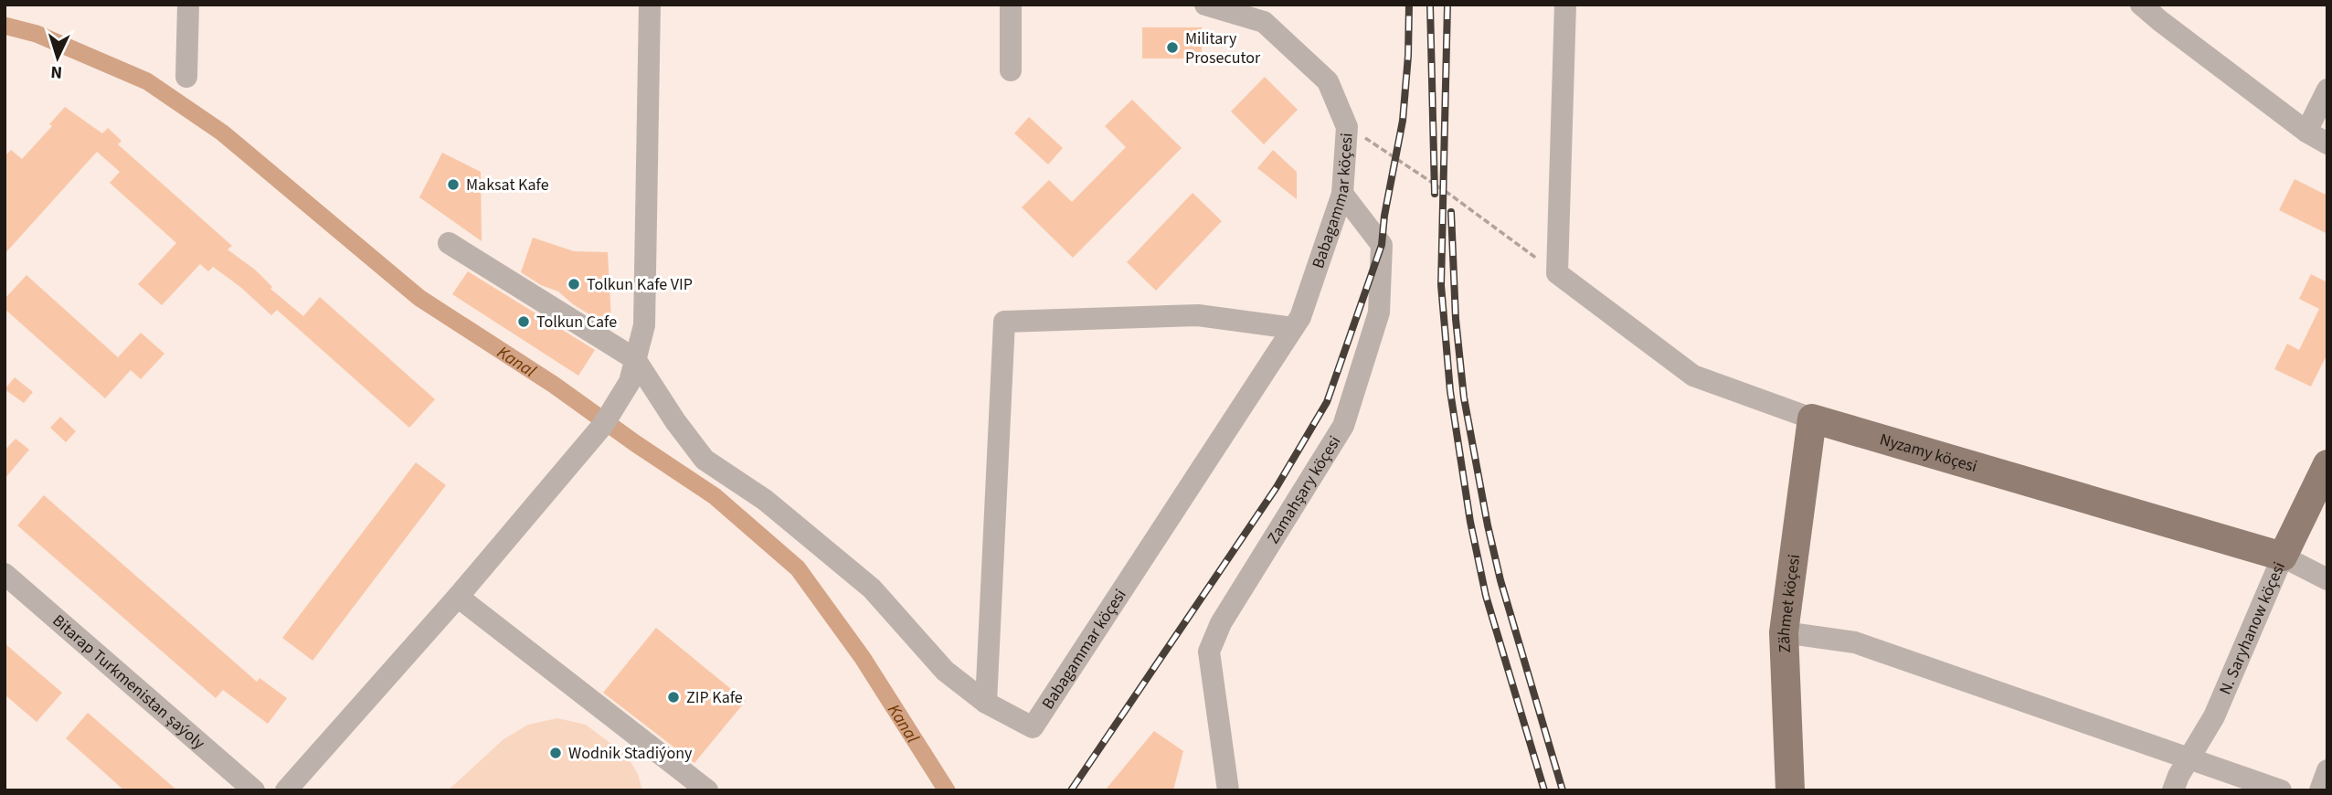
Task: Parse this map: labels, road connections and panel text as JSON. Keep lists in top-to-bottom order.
{
  "streets": {
    "main road": ["Nyzamy köçesi", "Zähmet köçesi", "N. Saryhanow köçesi"],
    "street": ["Babagammar köçesi", "Zamahşary köçesi", "Bitarap Turkmenistan şaýoly"]
  },
  "crossings": [
    ["Babagammar köçesi", "Zamahşary köçesi"],
    ["Nyzamy köçesi", "Zähmet köçesi"],
    ["Nyzamy köçesi", "N. Saryhanow köçesi"]
  ],
  "water": ["Kanal"],
  "places": [
    "Military Prosecutor",
    "Maksat Kafe",
    "Tolkun Kafe VIP",
    "Tolkun Cafe",
    "ZIP Kafe",
    "Wodnik Stadiýony"
  ],
  "north": "bottom"
}
